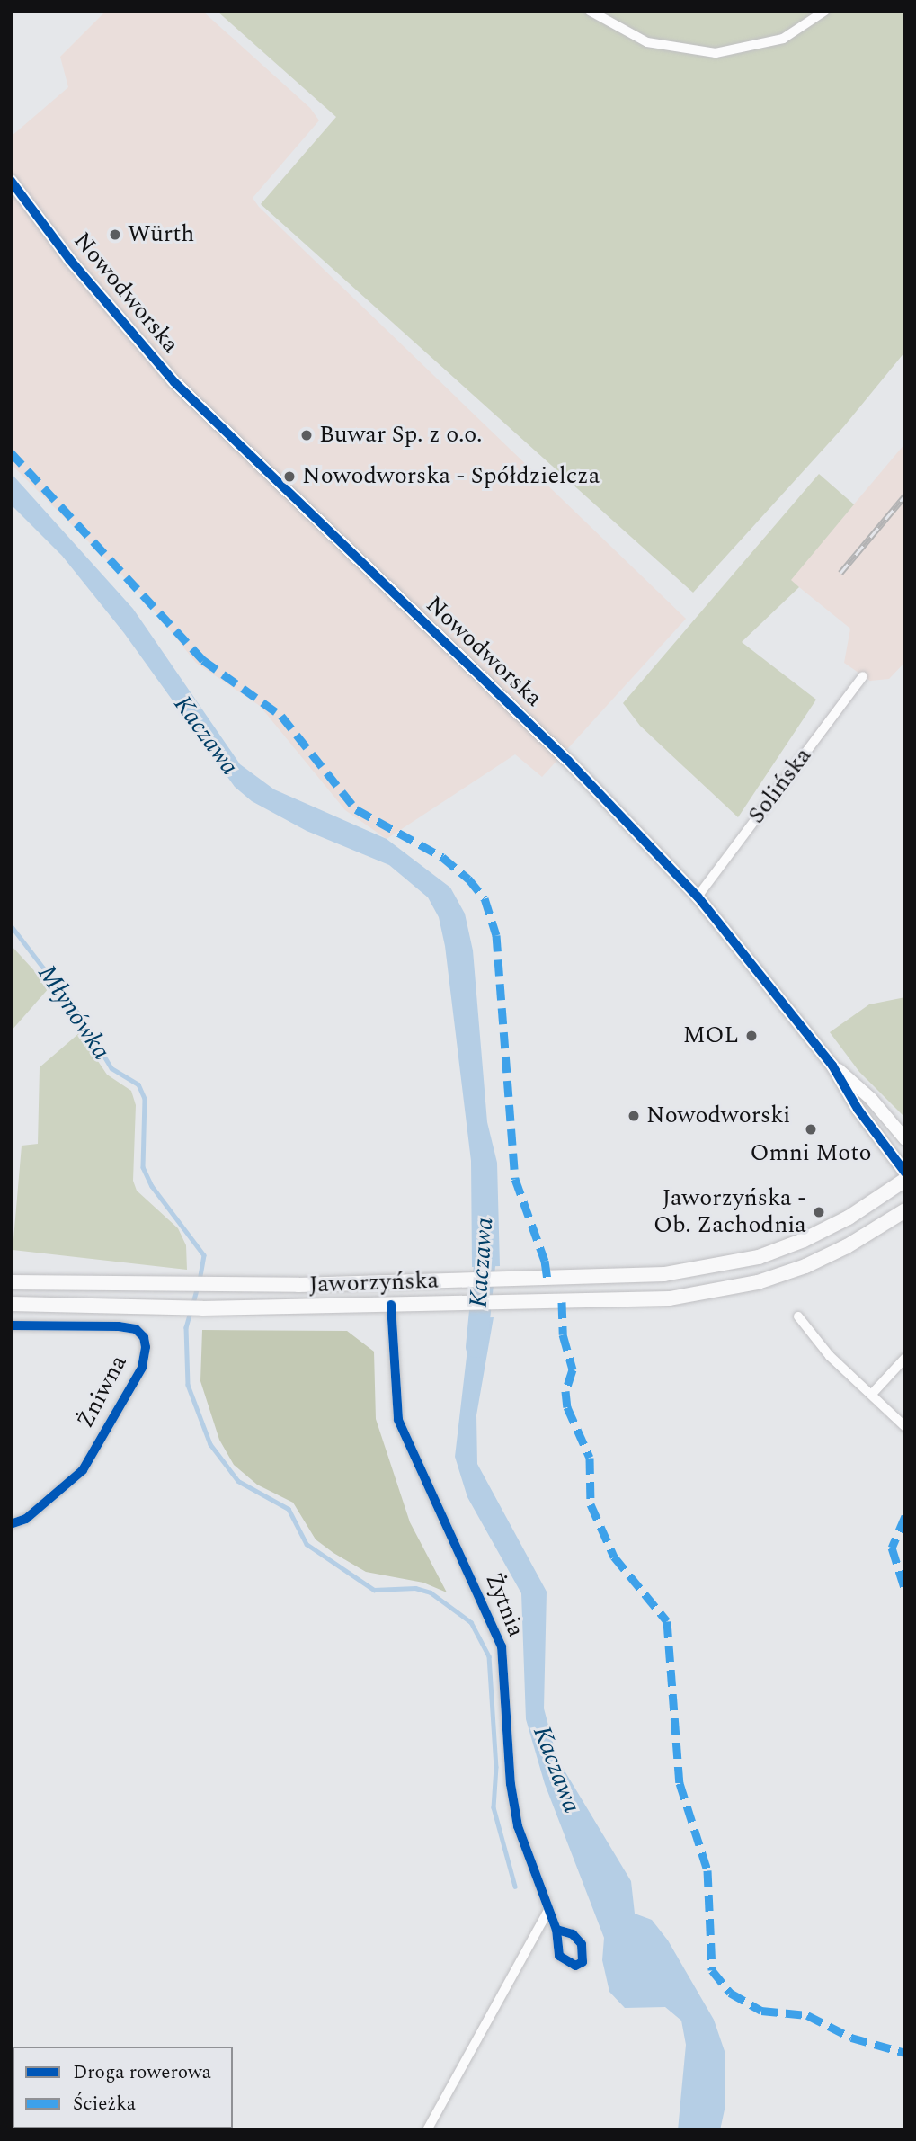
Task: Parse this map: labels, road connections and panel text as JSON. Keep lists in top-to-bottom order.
{
  "streets": {
    "main road": ["Jaworzyńska"],
    "street": [
      "Nowodworska",
      "Solińska",
      "Żniwna",
      "Żytnia"
    ]
  },
  "crossings": [
    ["Nowodworska", "Solińska"],
    ["Jaworzyńska", "Żytnia"]
  ],
  "water": ["Kaczawa", "Młynówka"],
  "places": [
    "Würth",
    "Buwar Sp. z o.o.",
    "Nowodworska - Spółdzielcza",
    "MOL",
    "Nowodworski",
    "Omni Moto",
    "Jaworzyńska - Ob. Zachodnia"
  ],
  "legend": ["Droga rowerowa", "Ścieżka"]
}
